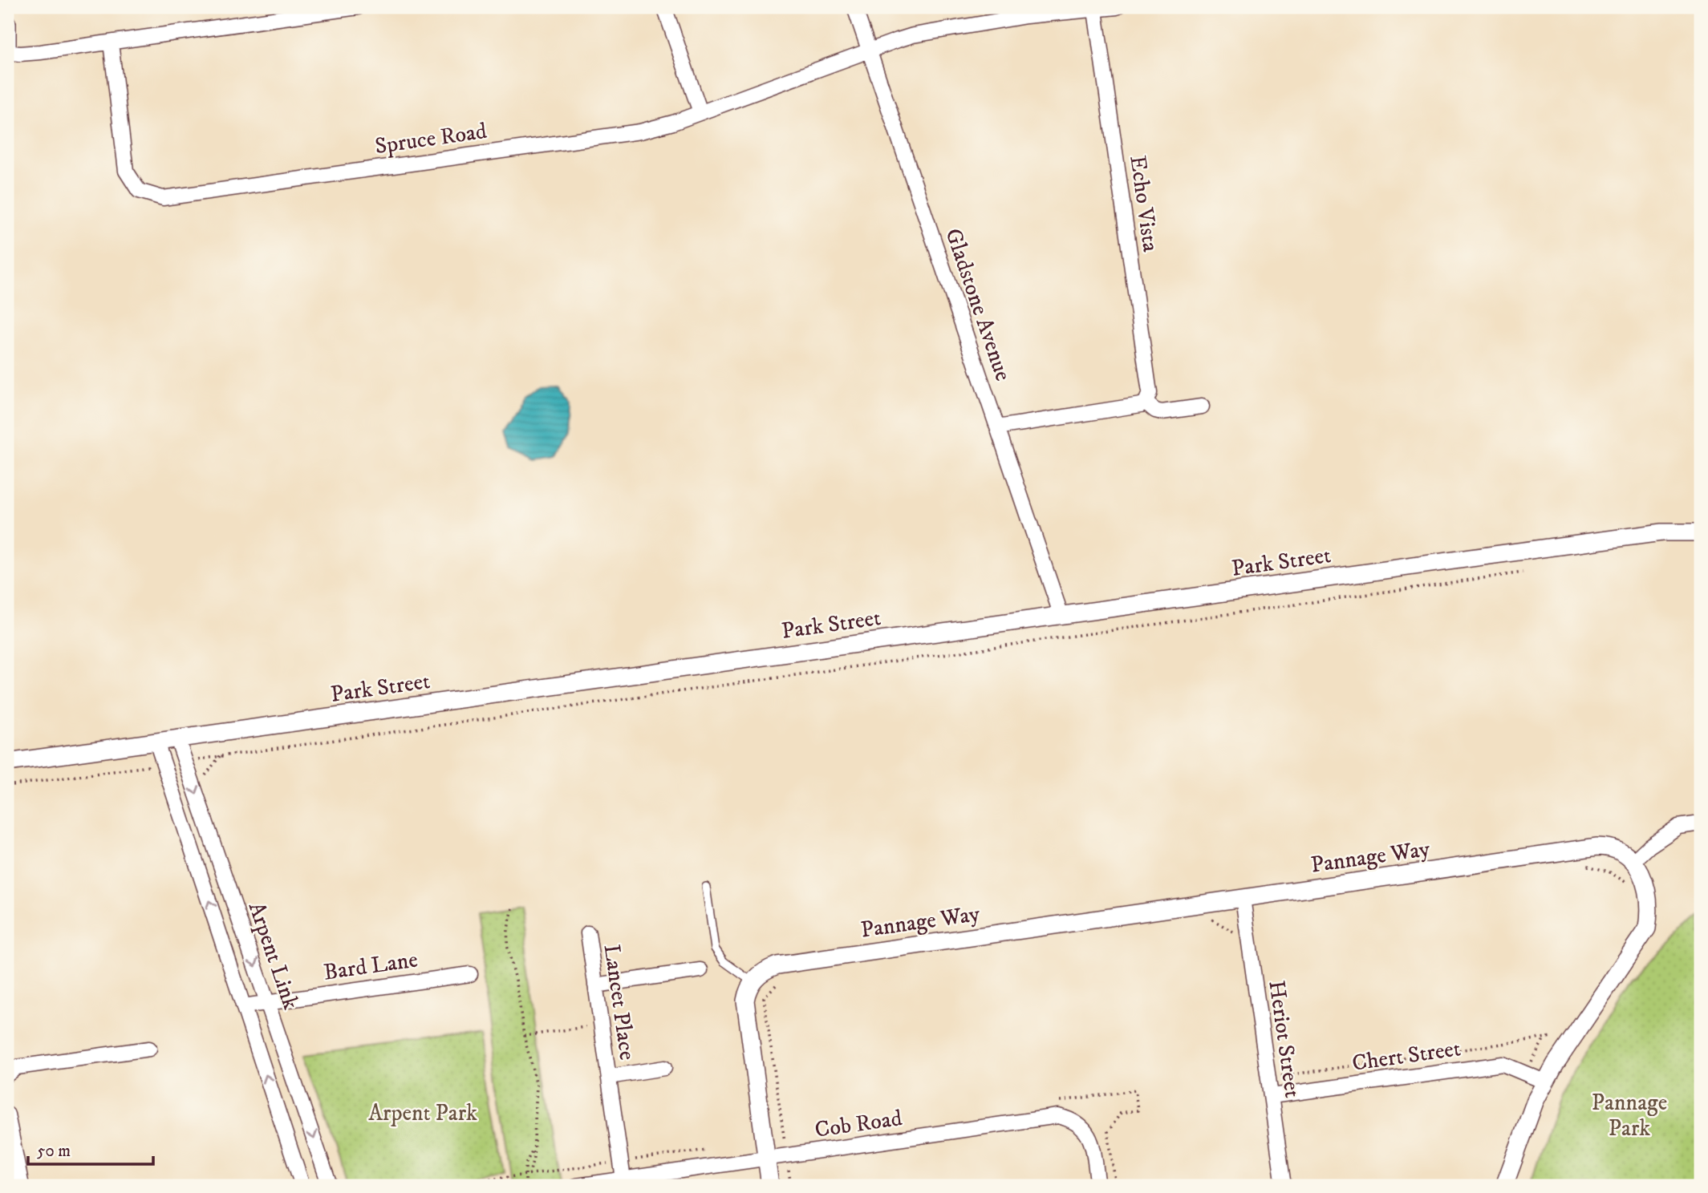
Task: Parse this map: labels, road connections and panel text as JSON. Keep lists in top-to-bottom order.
{
  "streets": {
    "street": [
      "Spruce Road",
      "Echo Vista",
      "Gladstone Avenue",
      "Park Street",
      "Pannage Way",
      "Arpent Link",
      "Bard Lane",
      "Lancet Place",
      "Heriot Street",
      "Chert Street",
      "Cob Road"
    ]
  },
  "crossings": [
    ["Spruce Road", "Echo Vista"],
    ["Spruce Road", "Gladstone Avenue"],
    ["Gladstone Avenue", "Park Street"],
    ["Park Street", "Arpent Link"],
    ["Pannage Way", "Heriot Street"],
    ["Arpent Link", "Bard Lane"],
    ["Lancet Place", "Cob Road"],
    ["Heriot Street", "Chert Street"]
  ],
  "parks": ["Pannage Park", "Arpent Park"],
  "scale_bar": "50 m"
}
